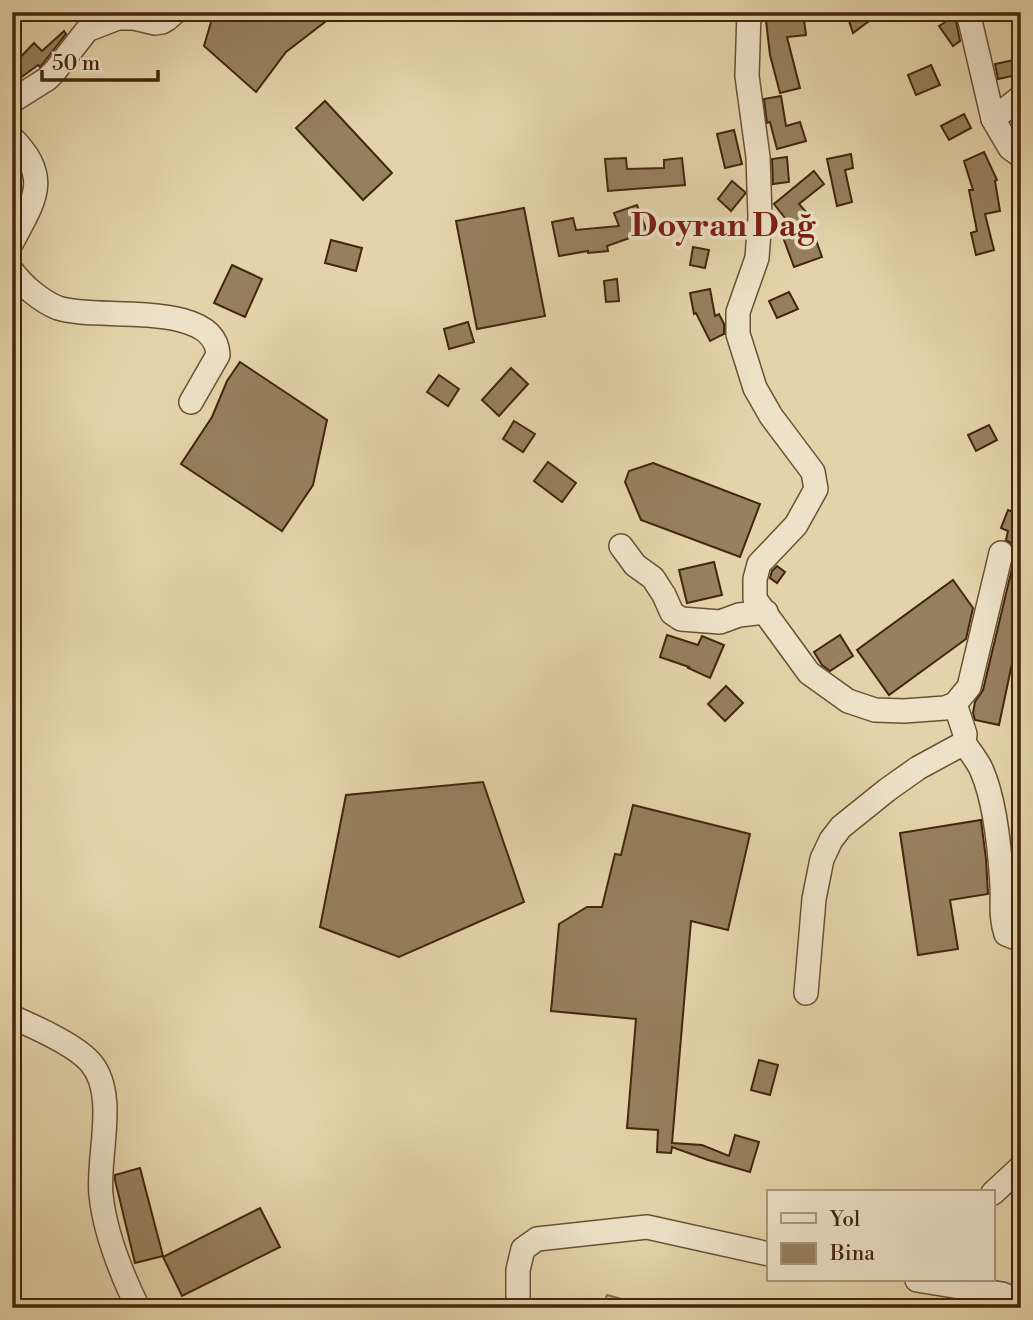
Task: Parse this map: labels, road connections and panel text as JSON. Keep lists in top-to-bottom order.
{
  "districts": ["Doyran Dağ"],
  "legend": ["Yol", "Bina"],
  "scale_bar": "50 m"
}
